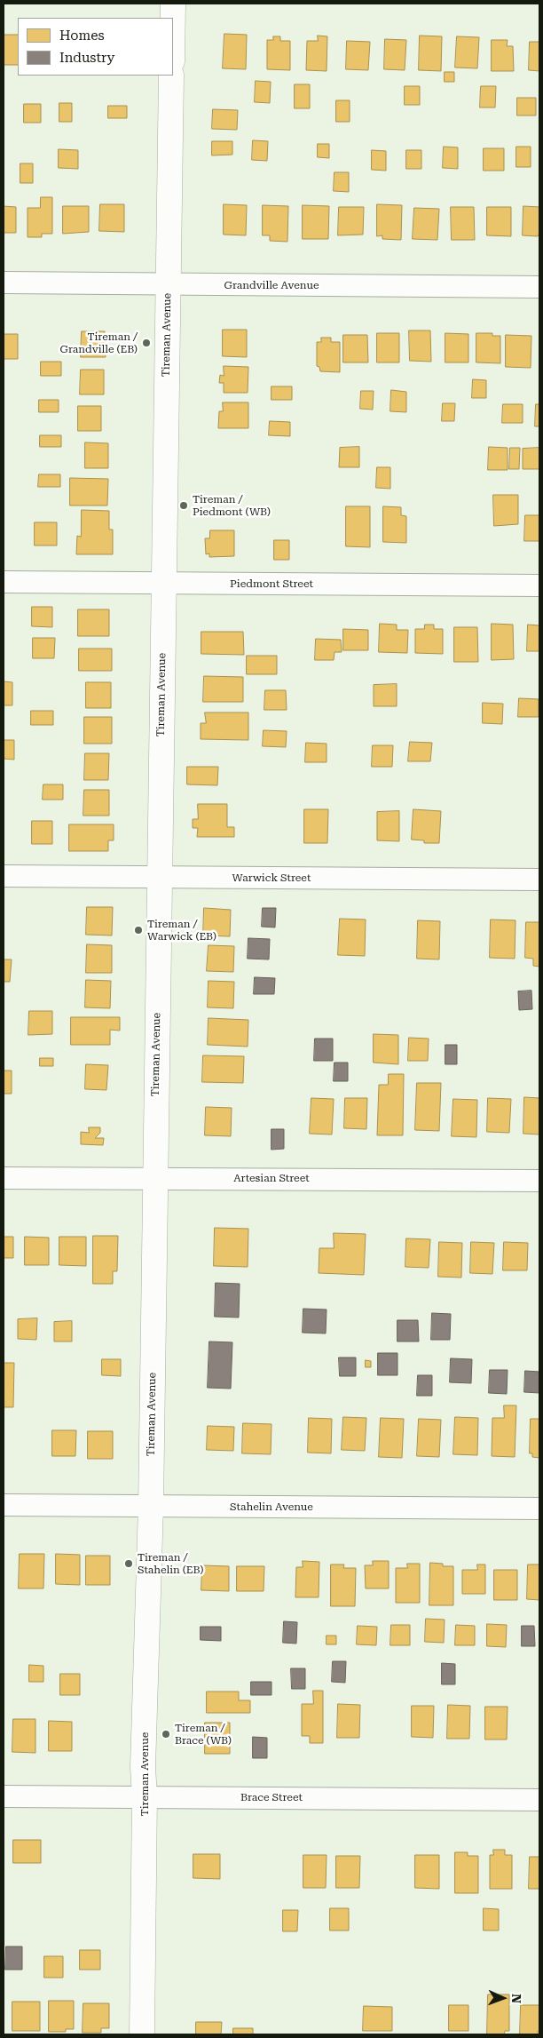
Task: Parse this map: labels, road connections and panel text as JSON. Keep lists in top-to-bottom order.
{
  "streets": {
    "street": [
      "Grandville Avenue",
      "Tireman Avenue",
      "Piedmont Street",
      "Warwick Street",
      "Artesian Street",
      "Stahelin Avenue",
      "Brace Street"
    ]
  },
  "crossings": [
    ["Grandville Avenue", "Tireman Avenue"],
    ["Tireman Avenue", "Piedmont Street"],
    ["Tireman Avenue", "Warwick Street"],
    ["Tireman Avenue", "Artesian Street"],
    ["Tireman Avenue", "Stahelin Avenue"],
    ["Tireman Avenue", "Brace Street"]
  ],
  "places": [
    "Tireman / Grandville (EB)",
    "Tireman / Piedmont (WB)",
    "Tireman / Warwick (EB)",
    "Tireman / Stahelin (EB)",
    "Tireman / Brace (WB)"
  ],
  "legend": ["Homes", "Industry"],
  "north": "right"
}
